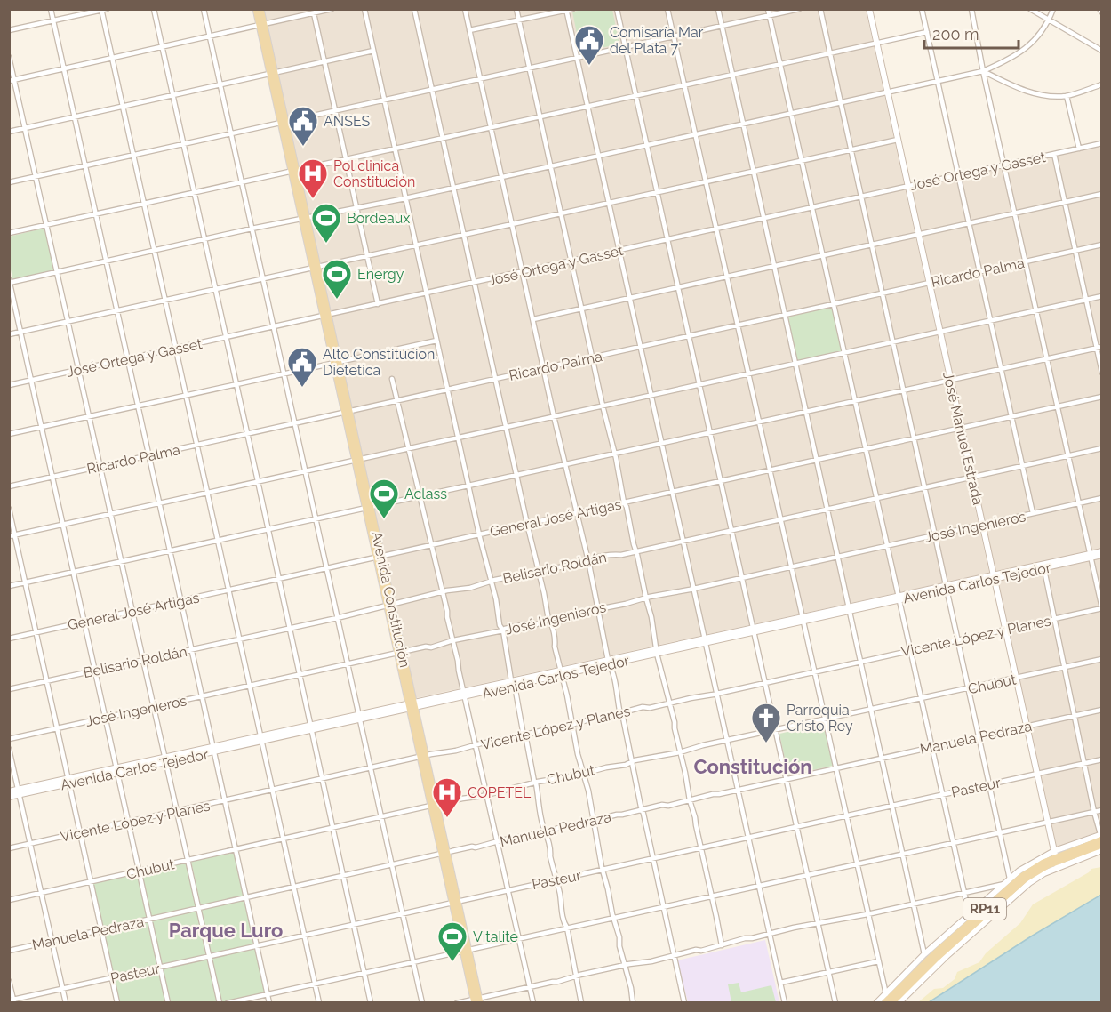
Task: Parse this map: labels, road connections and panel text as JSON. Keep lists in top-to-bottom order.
{
  "streets": {
    "main road": [
      "José Manuel Estrada",
      "Avenida Carlos Tejedor",
      "Avenida Constitución",
      "RP11"
    ],
    "street": [
      "José Ortega y Gasset",
      "Ricardo Palma",
      "General José Artigas",
      "José Ingenieros",
      "Belisario Roldán",
      "Vicente López y Planes",
      "Chubut",
      "Manuela Pedraza",
      "Pasteur"
    ]
  },
  "crossings": [
    ["José Ortega y Gasset", "José Manuel Estrada"],
    ["José Ortega y Gasset", "Avenida Constitución"],
    ["Ricardo Palma", "José Manuel Estrada"],
    ["Ricardo Palma", "Avenida Constitución"],
    ["José Manuel Estrada", "General José Artigas"],
    ["José Manuel Estrada", "José Ingenieros"],
    ["José Manuel Estrada", "Belisario Roldán"],
    ["José Manuel Estrada", "Avenida Carlos Tejedor"],
    ["José Manuel Estrada", "Vicente López y Planes"],
    ["José Manuel Estrada", "Chubut"],
    ["José Manuel Estrada", "Manuela Pedraza"],
    ["José Manuel Estrada", "Pasteur"],
    ["José Manuel Estrada", "RP11"],
    ["General José Artigas", "Avenida Constitución"],
    ["José Ingenieros", "Avenida Constitución"],
    ["Belisario Roldán", "Avenida Constitución"],
    ["Avenida Carlos Tejedor", "Avenida Constitución"],
    ["Avenida Constitución", "Vicente López y Planes"],
    ["Avenida Constitución", "Chubut"],
    ["Avenida Constitución", "Manuela Pedraza"],
    ["Avenida Constitución", "Pasteur"]
  ],
  "districts": ["Constitución", "Parque Luro"],
  "places": {
    "public building": ["Comisaría Mar del Plata 7°", "ANSES", "Alto Constitucion. Dietetica"],
    "hospital": ["Policlinica Constitución", "COPETEL"],
    "sports": [
      "Bordeaux",
      "Energy",
      "Aclass",
      "Vitalite"
    ],
    "church": ["Parroquia Cristo Rey"]
  },
  "scale_bar": "200 m"
}
